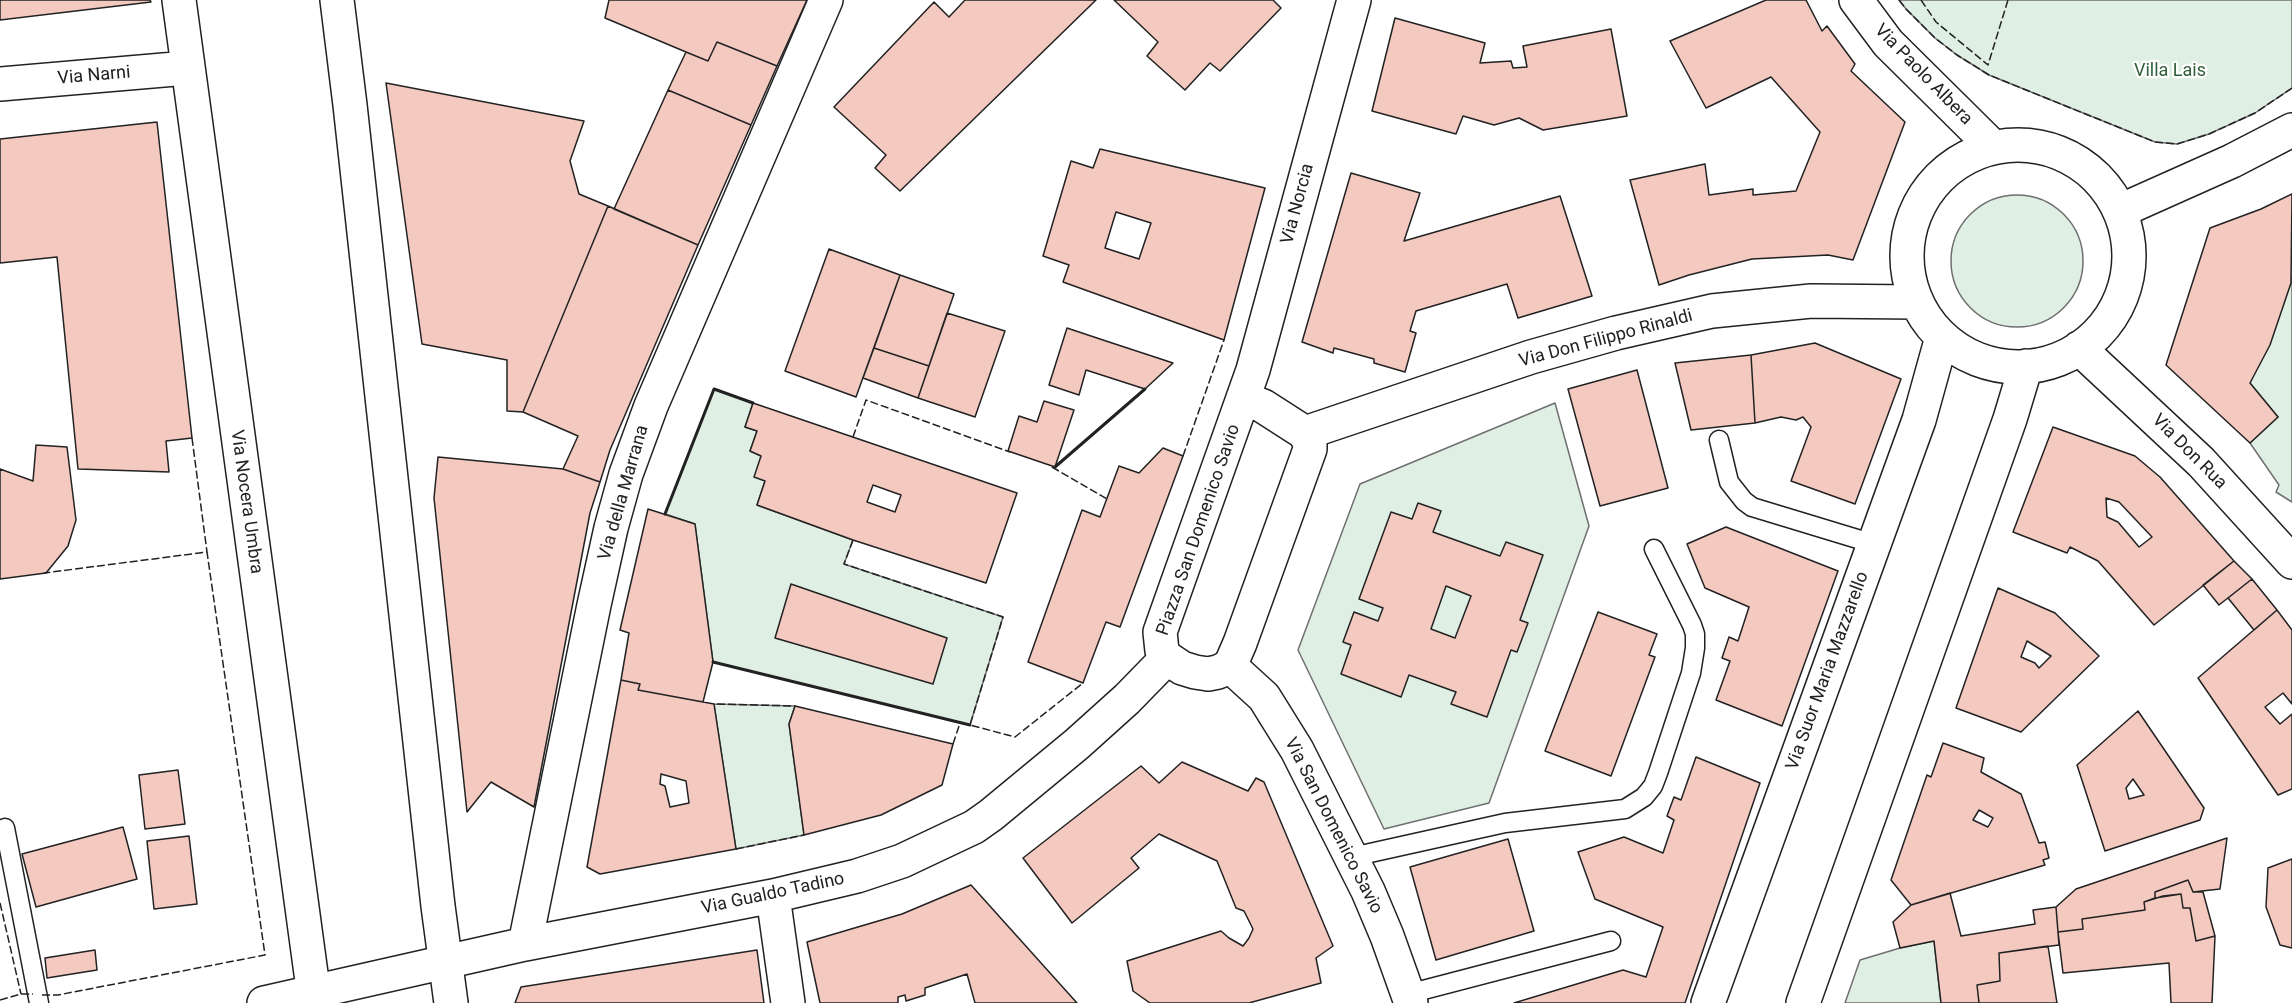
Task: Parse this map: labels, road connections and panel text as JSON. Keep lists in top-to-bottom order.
{
  "streets": {
    "street": [
      "Via Paolo Albera",
      "Via Narni",
      "Via Norcia",
      "Via Don Filippo Rinaldi",
      "Via Don Rua",
      "Via della Marrana",
      "Via Nocera Umbra",
      "Piazza San Domenico Savio",
      "Via Suor Maria Mazzarello",
      "Via San Domenico Savio",
      "Via Gualdo Tadino"
    ]
  },
  "crossings": [
    ["Via Narni", "Via Nocera Umbra"],
    ["Via Norcia", "Piazza San Domenico Savio"],
    ["Via della Marrana", "Via Gualdo Tadino"],
    ["Via Nocera Umbra", "Via Gualdo Tadino"],
    ["Piazza San Domenico Savio", "Via San Domenico Savio"],
    ["Piazza San Domenico Savio", "Via Gualdo Tadino"]
  ],
  "parks": ["Villa Lais"]
}
